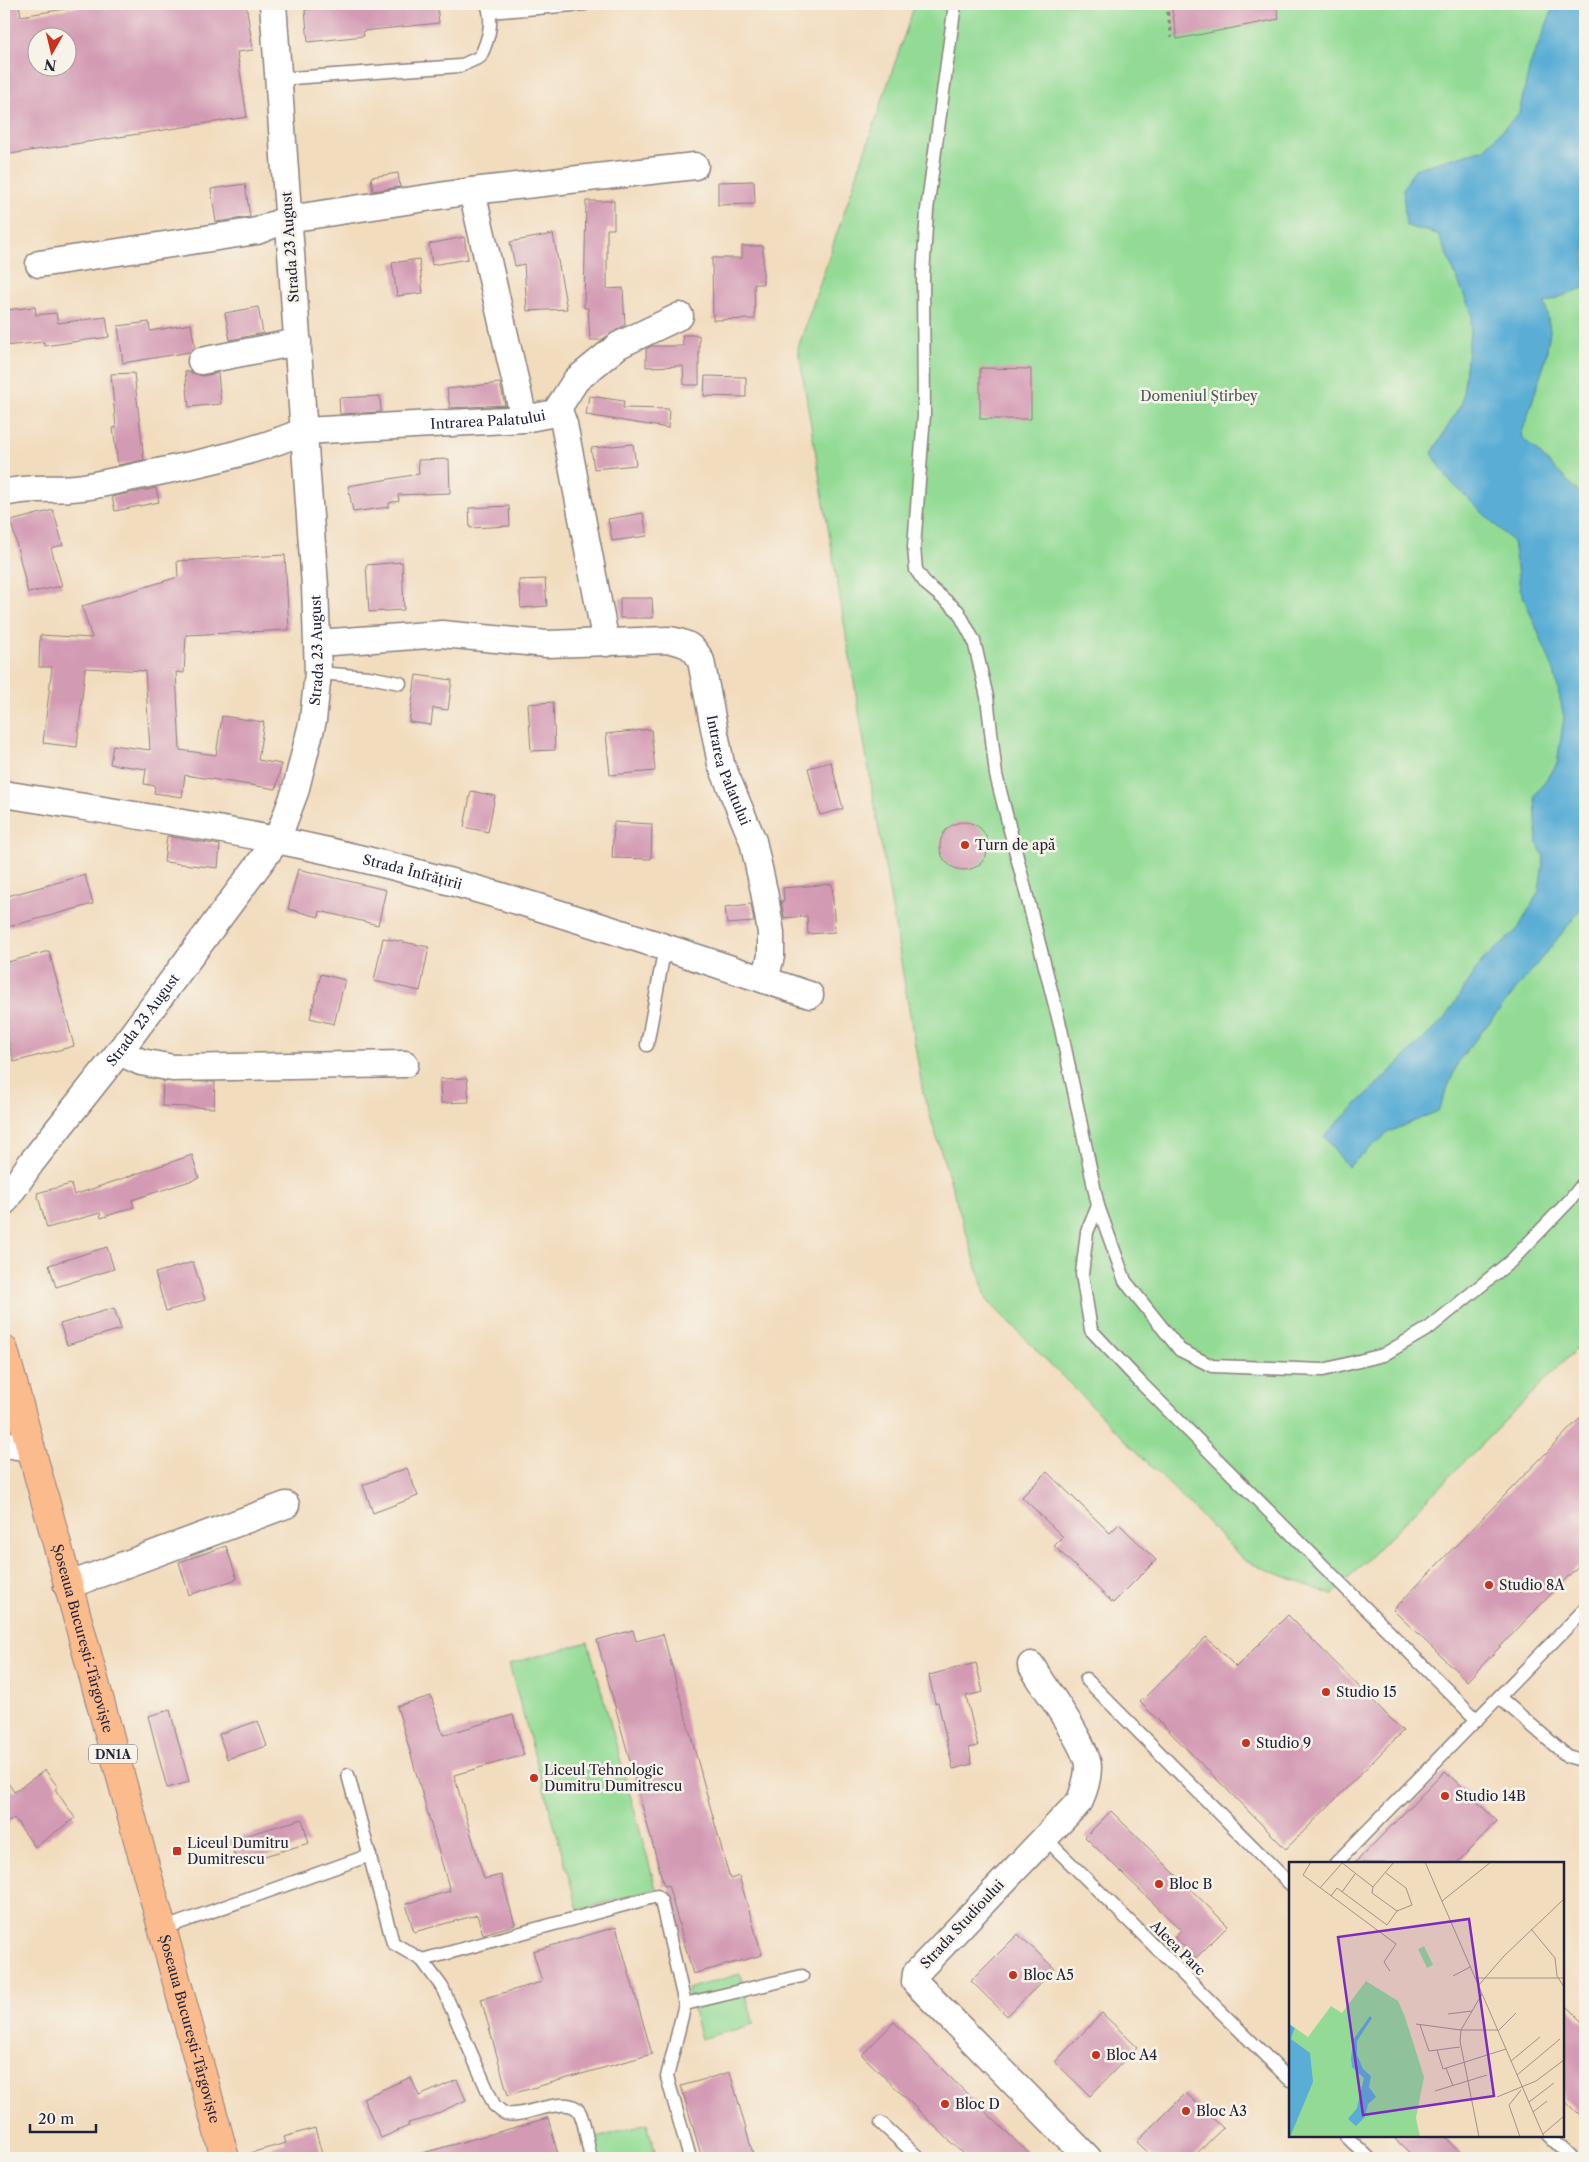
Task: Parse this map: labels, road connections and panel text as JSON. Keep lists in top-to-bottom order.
{
  "streets": {
    "main road": ["Șoseaua București-Târgoviște", "DN1A"],
    "street": [
      "Strada 23 August",
      "Intrarea Palatului",
      "Strada Înfrățirii",
      "Strada Studioului"
    ],
    "lane": ["Aleea Parc"]
  },
  "crossings": [
    ["Strada 23 August", "Intrarea Palatului"],
    ["Strada 23 August", "Strada Înfrățirii"],
    ["Intrarea Palatului", "Strada Înfrățirii"],
    ["Strada Studioului", "Aleea Parc"]
  ],
  "parks": ["Domeniul Știrbey"],
  "places": {
    "other": [
      "Turn de apă",
      "Studio 8A",
      "Studio 15",
      "Studio 9",
      "Liceul Tehnologic Dumitru Dumitrescu",
      "Studio 14B",
      "Bloc B",
      "Bloc A5",
      "Bloc A4",
      "Bloc D",
      "Bloc A3"
    ],
    "transit": ["Liceul Dumitru Dumitrescu"]
  },
  "scale_bar": "20 m",
  "north": "bottom"
}
